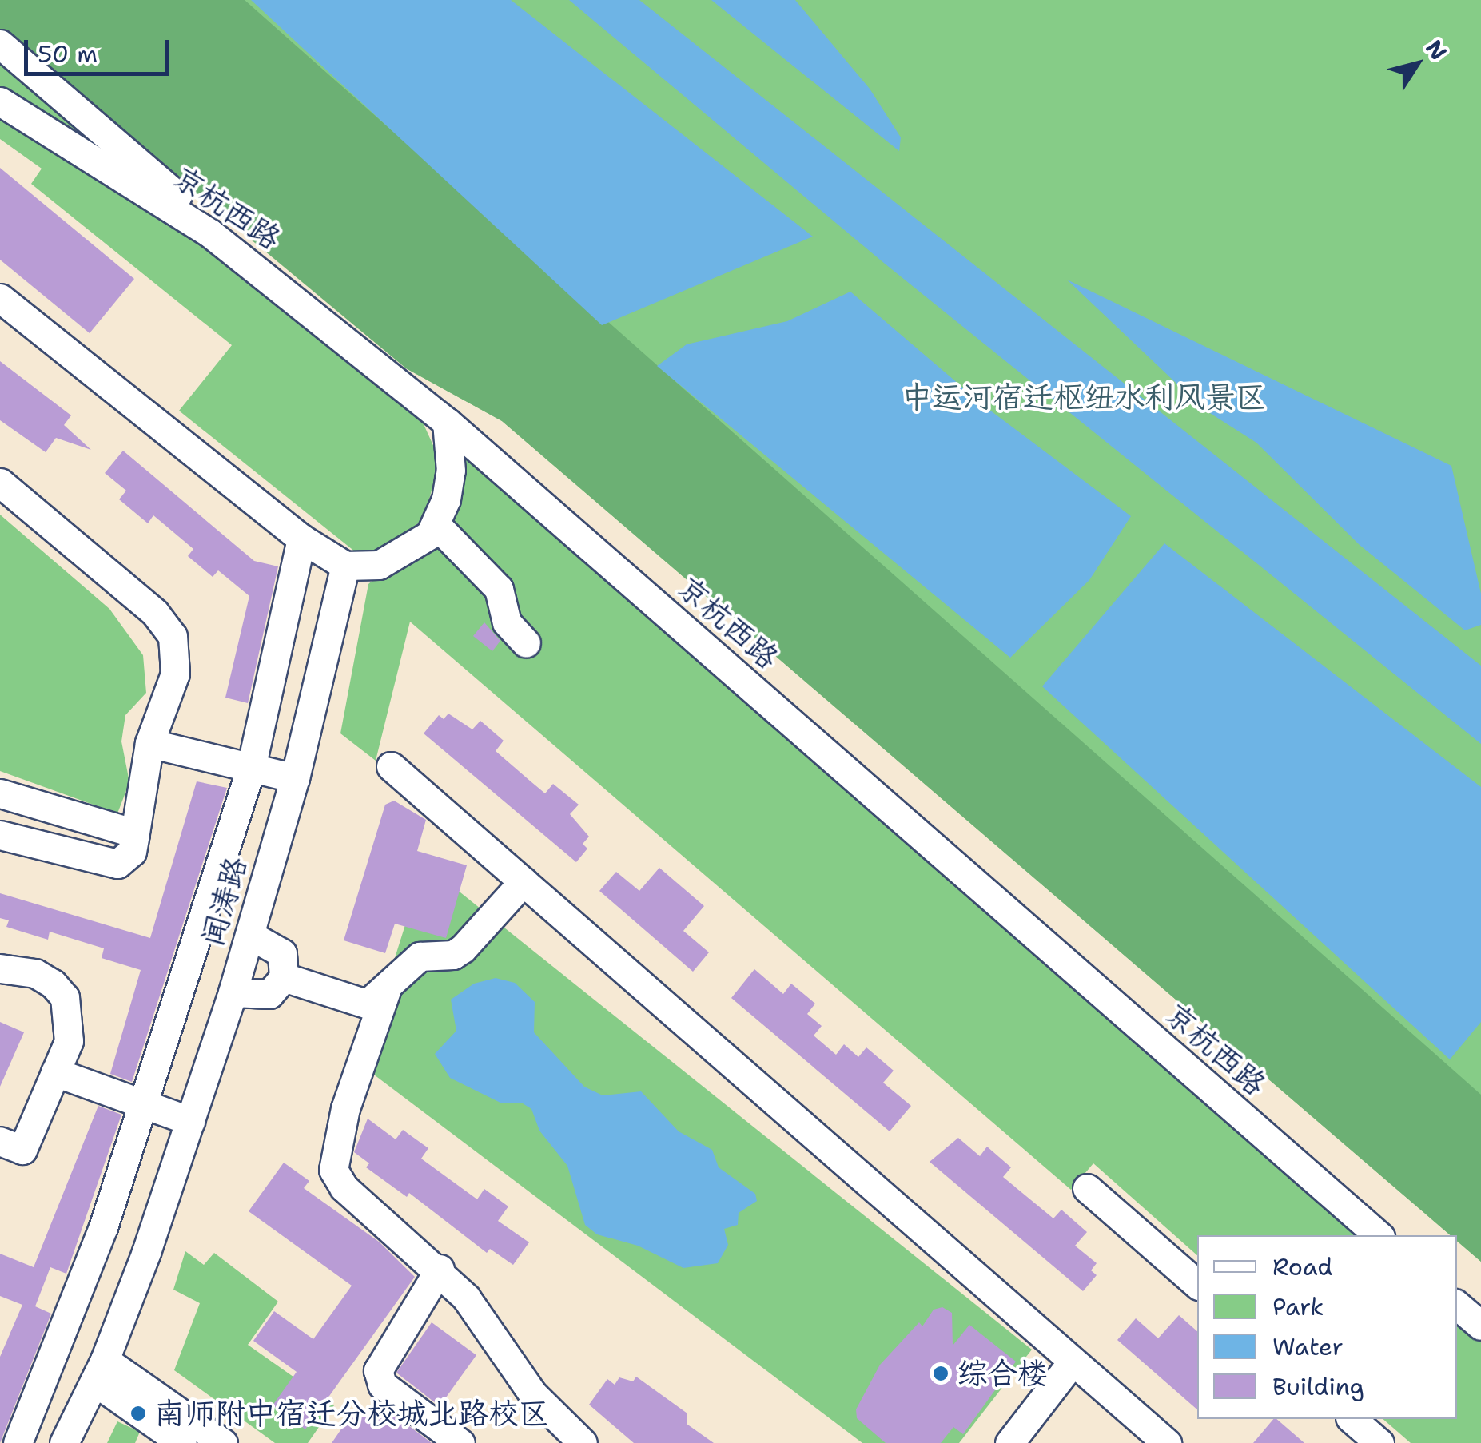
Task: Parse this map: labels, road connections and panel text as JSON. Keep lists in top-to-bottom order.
{
  "streets": {
    "street": ["京杭西路", "闻涛路"]
  },
  "parks": ["中运河宿迁枢纽水利风景区"],
  "places": ["综合楼", "南师附中宿迁分校城北路校区"],
  "legend": [
    "Road",
    "Park",
    "Water",
    "Building"
  ],
  "scale_bar": "50 m",
  "north": "top right"
}
